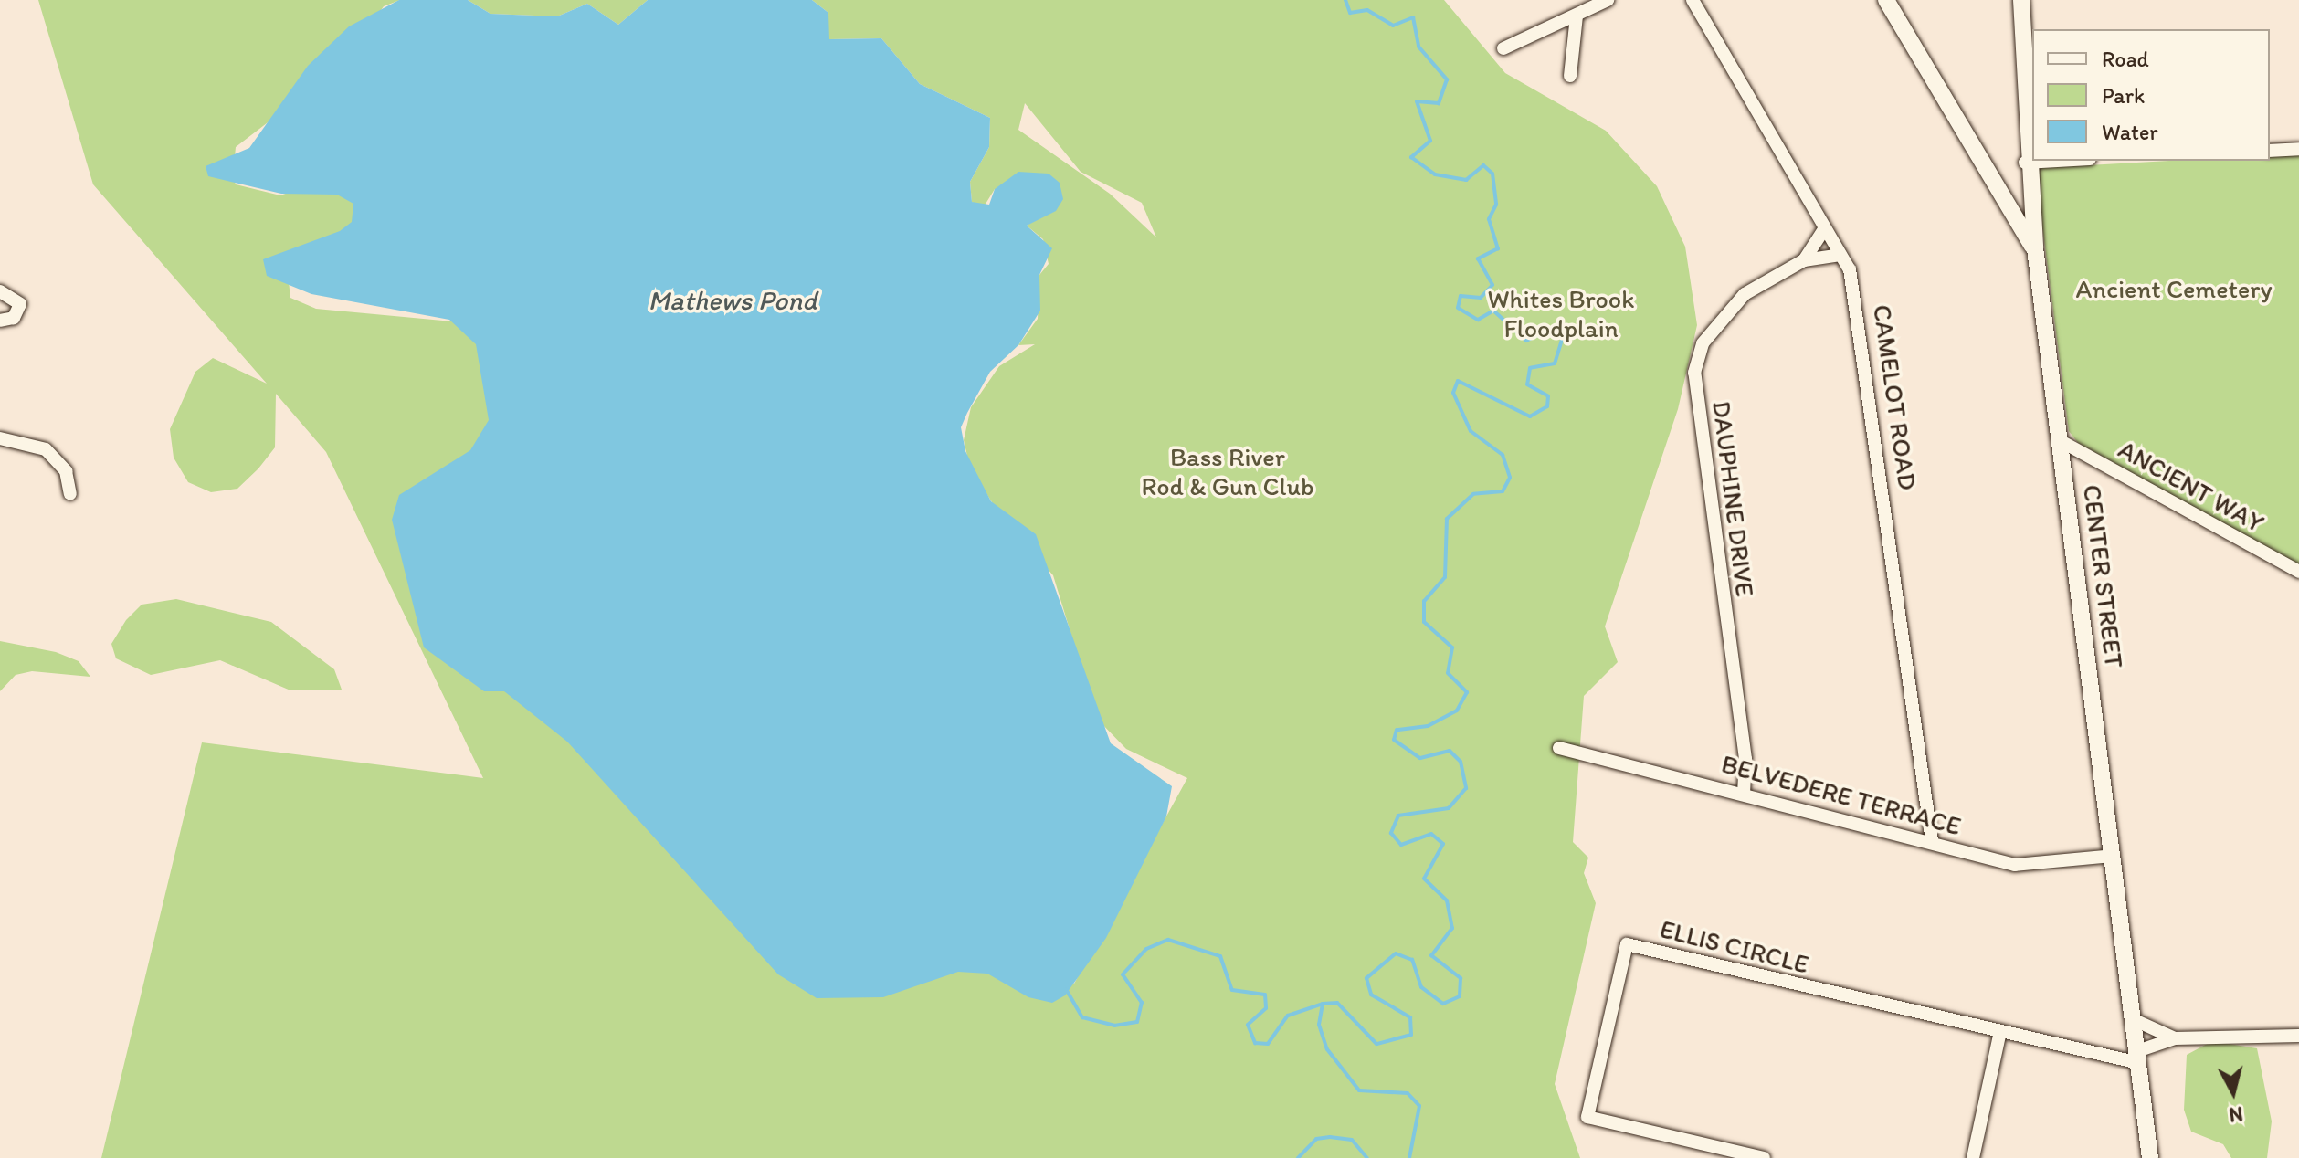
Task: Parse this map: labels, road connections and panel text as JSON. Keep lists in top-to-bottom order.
{
  "streets": {
    "street": [
      "CAMELOT ROAD",
      "ANCIENT WAY",
      "DAUPHINE DRIVE",
      "CENTER STREET",
      "BELVEDERE TERRACE",
      "ELLIS CIRCLE"
    ]
  },
  "crossings": [
    ["CAMELOT ROAD", "DAUPHINE DRIVE"],
    ["CAMELOT ROAD", "BELVEDERE TERRACE"],
    ["ANCIENT WAY", "CENTER STREET"],
    ["DAUPHINE DRIVE", "BELVEDERE TERRACE"],
    ["CENTER STREET", "BELVEDERE TERRACE"],
    ["CENTER STREET", "ELLIS CIRCLE"]
  ],
  "water": ["Mathews Pond"],
  "parks": ["Ancient Cemetery", "Whites Brook Floodplain", "Bass River Rod & Gun Club"],
  "legend": ["Road", "Park", "Water"],
  "north": "bottom"
}
